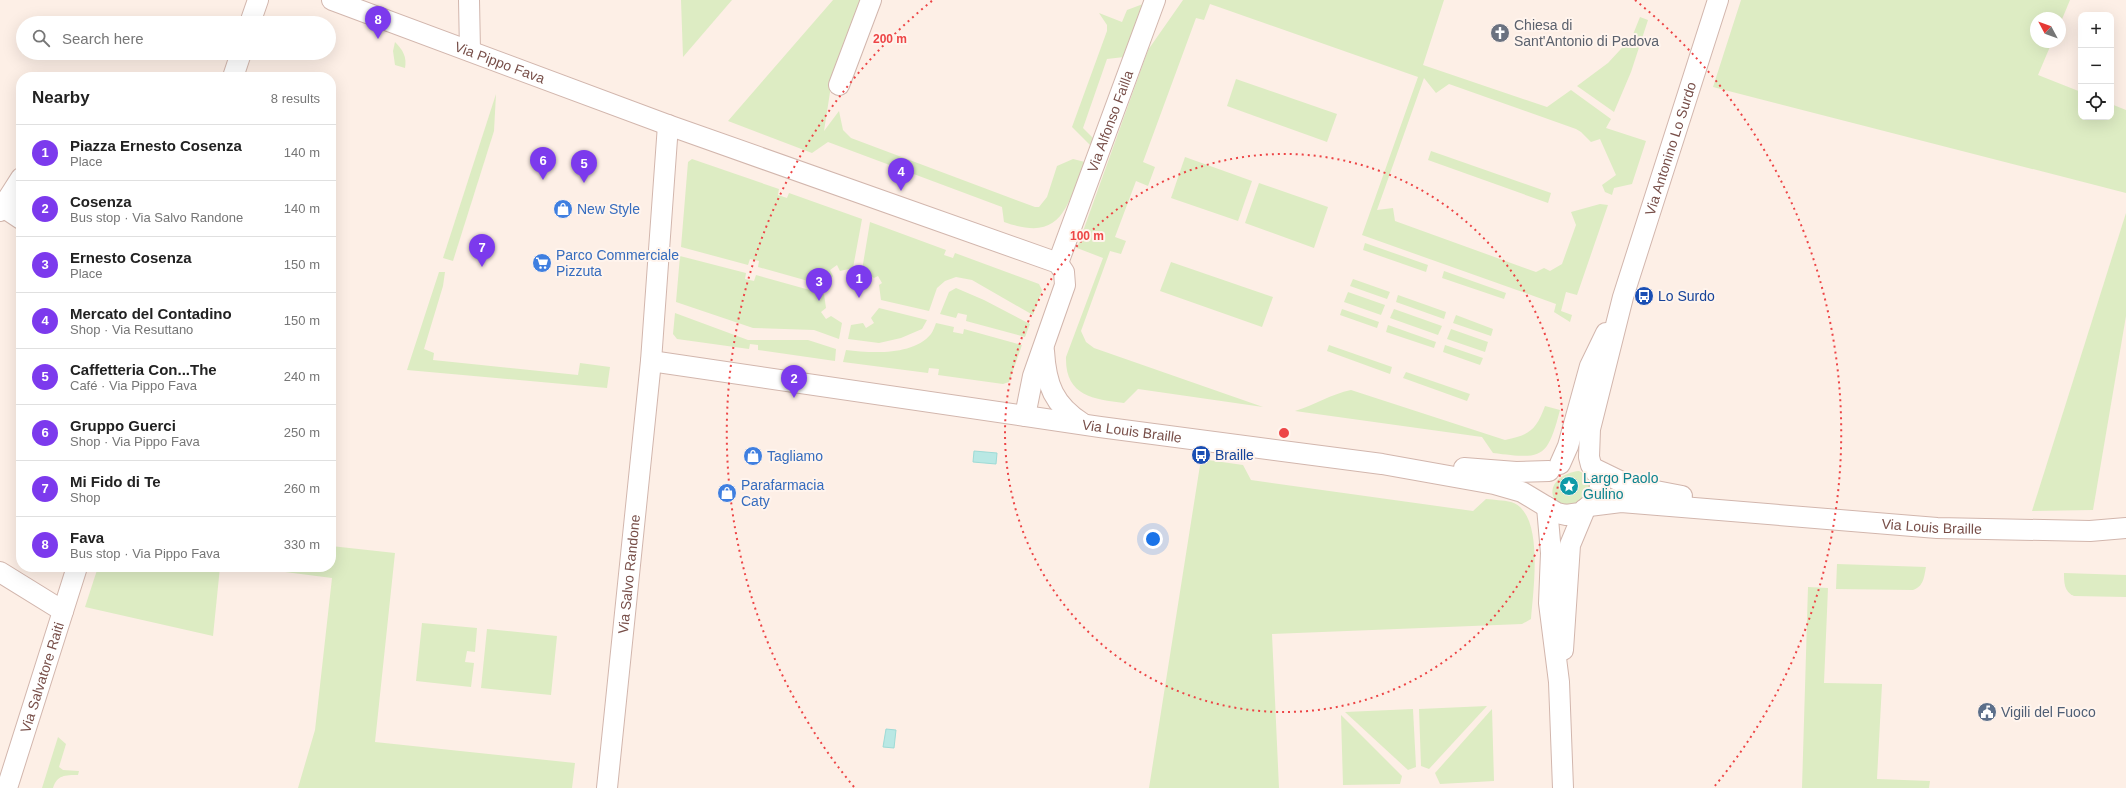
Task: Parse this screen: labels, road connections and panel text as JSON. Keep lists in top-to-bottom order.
{
  "streets": {
    "street": [
      "Via Pippo Fava",
      "Via Alfonso Failla",
      "Via Antonino Lo Surdo",
      "Via Louis Braille",
      "Via Salvo Randone",
      "Via Salvatore Raiti"
    ]
  },
  "crossings": [
    ["Via Pippo Fava", "Via Alfonso Failla"],
    ["Via Pippo Fava", "Via Salvo Randone"],
    ["Via Louis Braille", "Via Salvo Randone"]
  ],
  "places": {
    "church": ["Chiesa di Sant'Antonio di Padova"],
    "shop": ["New Style", "Tagliamo", "Parafarmacia Caty"],
    "supermarket": ["Parco Commerciale Pizzuta"],
    "bus stop": ["Lo Surdo", "Braille"],
    "place": ["Largo Paolo Gulino"],
    "public building": ["Vigili del Fuoco"]
  },
  "north": "top left",
  "page": {
    "pins": [
      "8",
      "6",
      "5",
      "4",
      "7",
      "1",
      "3",
      "2"
    ],
    "map_buttons": ["+", "−"],
    "search": "Search here",
    "heading": ["Nearby", "8 results"],
    "list": [
      {
        "mark": "1",
        "name": "Piazza Ernesto Cosenza",
        "note": "Place",
        "value": "140 m"
      },
      {
        "mark": "2",
        "name": "Cosenza",
        "note": "Bus stop · Via Salvo Randone",
        "value": "140 m"
      },
      {
        "mark": "3",
        "name": "Ernesto Cosenza",
        "note": "Place",
        "value": "150 m"
      },
      {
        "mark": "4",
        "name": "Mercato del Contadino",
        "note": "Shop · Via Resuttano",
        "value": "150 m"
      },
      {
        "mark": "5",
        "name": "Caffetteria Con...The",
        "note": "Café · Via Pippo Fava",
        "value": "240 m"
      },
      {
        "mark": "6",
        "name": "Gruppo Guerci",
        "note": "Shop · Via Pippo Fava",
        "value": "250 m"
      },
      {
        "mark": "7",
        "name": "Mi Fido di Te",
        "note": "Shop",
        "value": "260 m"
      },
      {
        "mark": "8",
        "name": "Fava",
        "note": "Bus stop · Via Pippo Fava",
        "value": "330 m"
      }
    ]
  },
  "rings": ["200 m", "100 m"]
}
